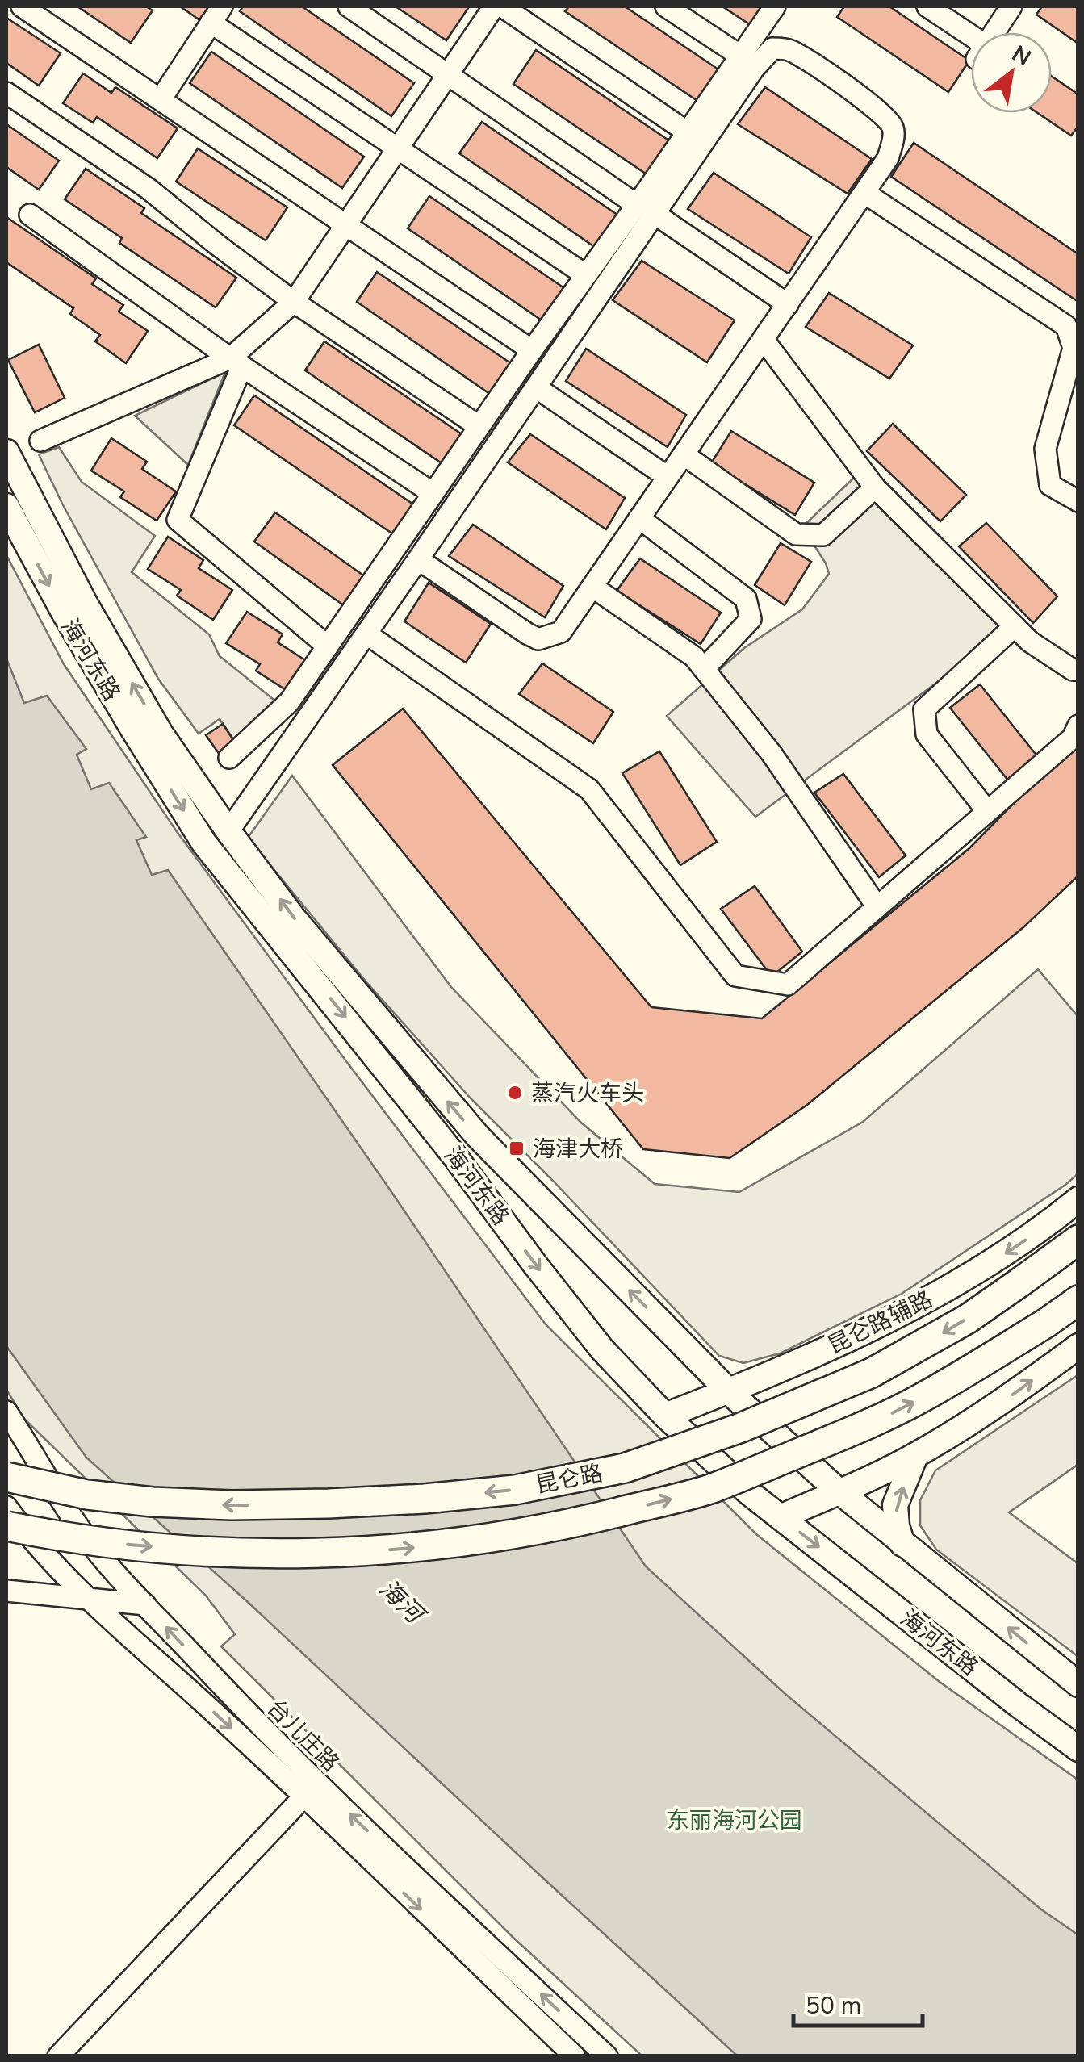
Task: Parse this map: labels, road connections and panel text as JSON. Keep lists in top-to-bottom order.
{
  "streets": {
    "highway": ["昆仑路"],
    "main road": ["海河东路", "昆仑路辅路"],
    "street": ["台儿庄路"]
  },
  "crossings": [
    ["海河东路", "昆仑路辅路"]
  ],
  "water": ["海河"],
  "parks": ["东丽海河公园"],
  "places": {
    "other": ["蒸汽火车头"],
    "transit": ["海津大桥"]
  },
  "scale_bar": "50 m",
  "north": "top right"
}
